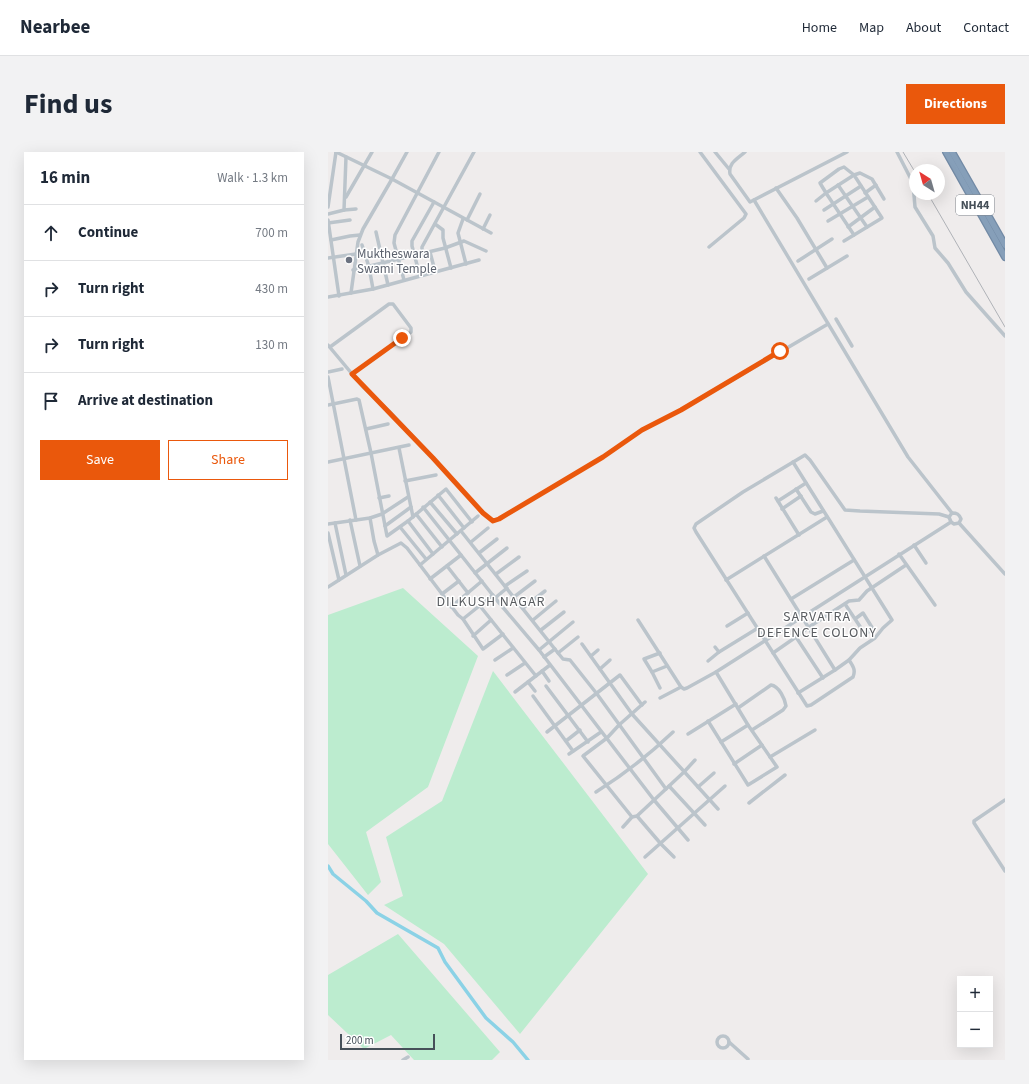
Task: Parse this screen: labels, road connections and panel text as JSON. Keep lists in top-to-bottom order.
{
  "streets": {
    "highway": ["NH44"]
  },
  "districts": ["DILKUSH NAGAR", "SARVATRA DEFENCE COLONY"],
  "places": ["Muktheswara Swami Temple"],
  "scale_bar": "200 m",
  "north": "top left",
  "page": {
    "header": "Nearbee",
    "nav": [
      "Home",
      "Map",
      "About",
      "Contact"
    ],
    "title": "Find us",
    "buttons": [
      "Directions",
      ["Save", "Share"]
    ],
    "heading": ["16 min", "Walk · 1.3 km"],
    "list": [
      ["Continue", "700 m"],
      ["Turn right", "430 m"],
      ["Turn right", "130 m"],
      "Arrive at destination"
    ],
    "map_buttons": ["+", "−"],
    "scale": "200 m"
  }
}
